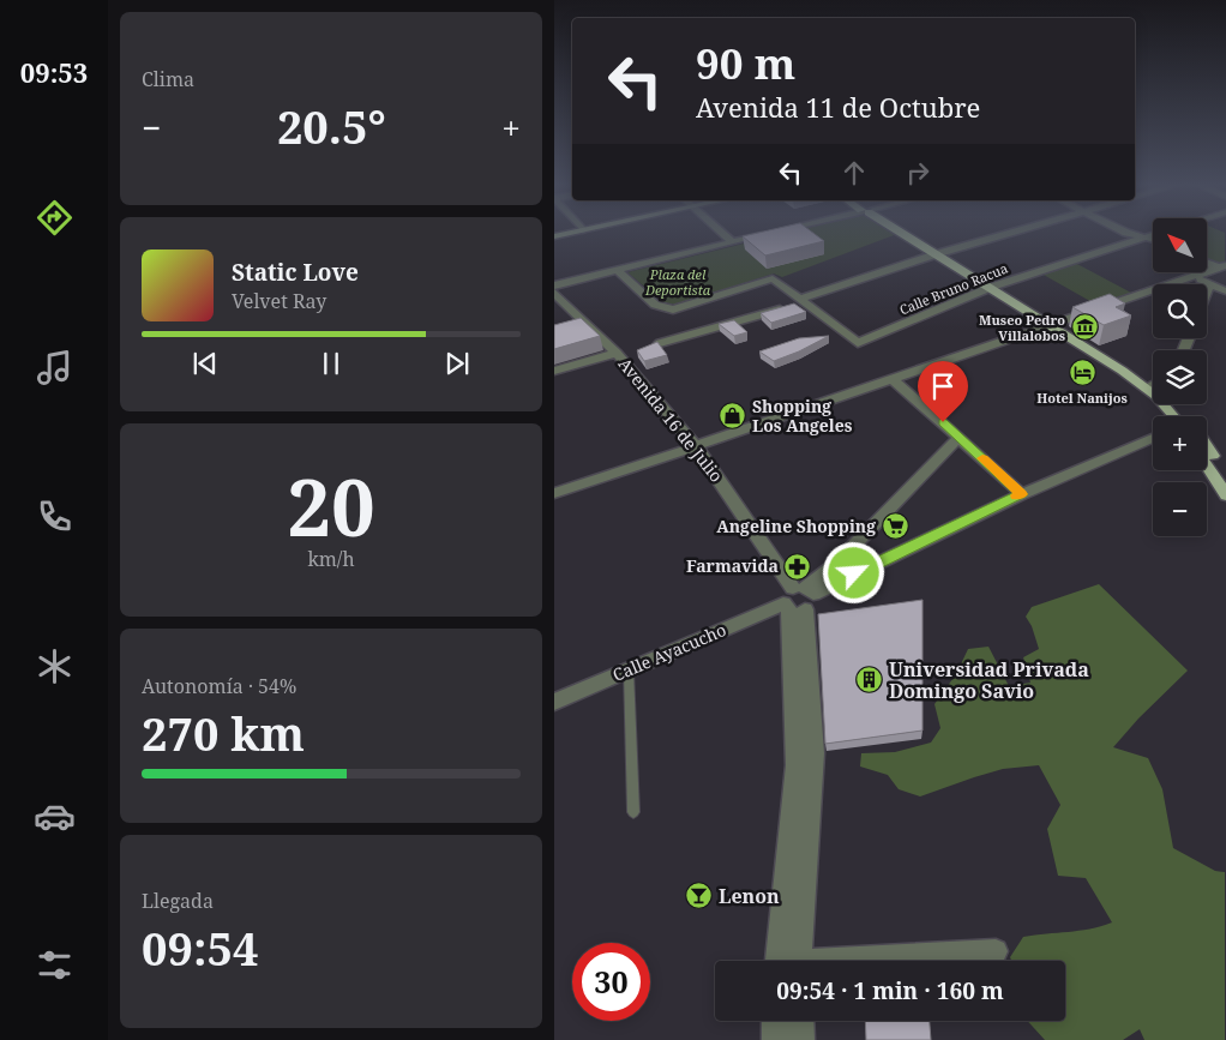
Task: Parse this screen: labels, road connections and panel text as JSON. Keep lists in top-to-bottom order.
{
  "streets": {
    "street": ["Calle Bruno Racua", "Avenida 16 de Julio", "Calle Ayacucho"]
  },
  "crossings": [
    ["Avenida 16 de Julio", "Calle Ayacucho"]
  ],
  "parks": ["Plaza del Deportista"],
  "places": {
    "museum": ["Museo Pedro Villalobos"],
    "hotel": ["Hotel Nanijos"],
    "shop": ["Shopping Los Angeles"],
    "supermarket": ["Angeline Shopping"],
    "pharmacy": ["Farmavida"],
    "building": ["Universidad Privada Domingo Savio"],
    "bar": ["Lenon"]
  },
  "north": "top left",
  "page": {
    "tabs": "09:53",
    "tile": [
      "Clima",
      ["20", "km/h"],
      ["Autonomía · 54%", "270 km"],
      ["Llegada", "09:54"]
    ],
    "turn": ["90 m", "Avenida 11 de Octubre"],
    "heat": ["−", "20.5°", "+"],
    "map_buttons": ["+", "−"],
    "song": ["Static Love", "Velvet Ray"],
    "limit": "30",
    "trip": "09:54 · 1 min · 160 m"
  }
}
